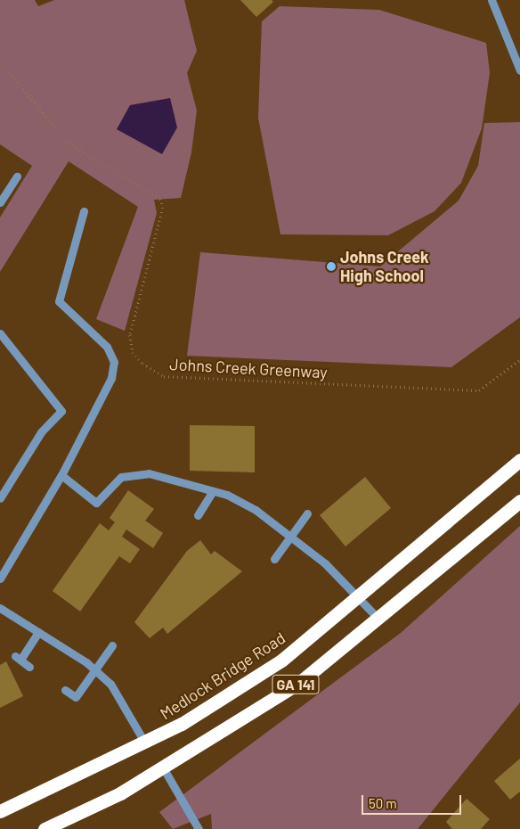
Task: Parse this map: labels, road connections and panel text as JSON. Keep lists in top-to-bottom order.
{
  "streets": {
    "highway": ["Medlock Bridge Road", "GA 141"],
    "path": ["Johns Creek Greenway"]
  },
  "places": ["Johns Creek High School"],
  "scale_bar": "50 m"
}
